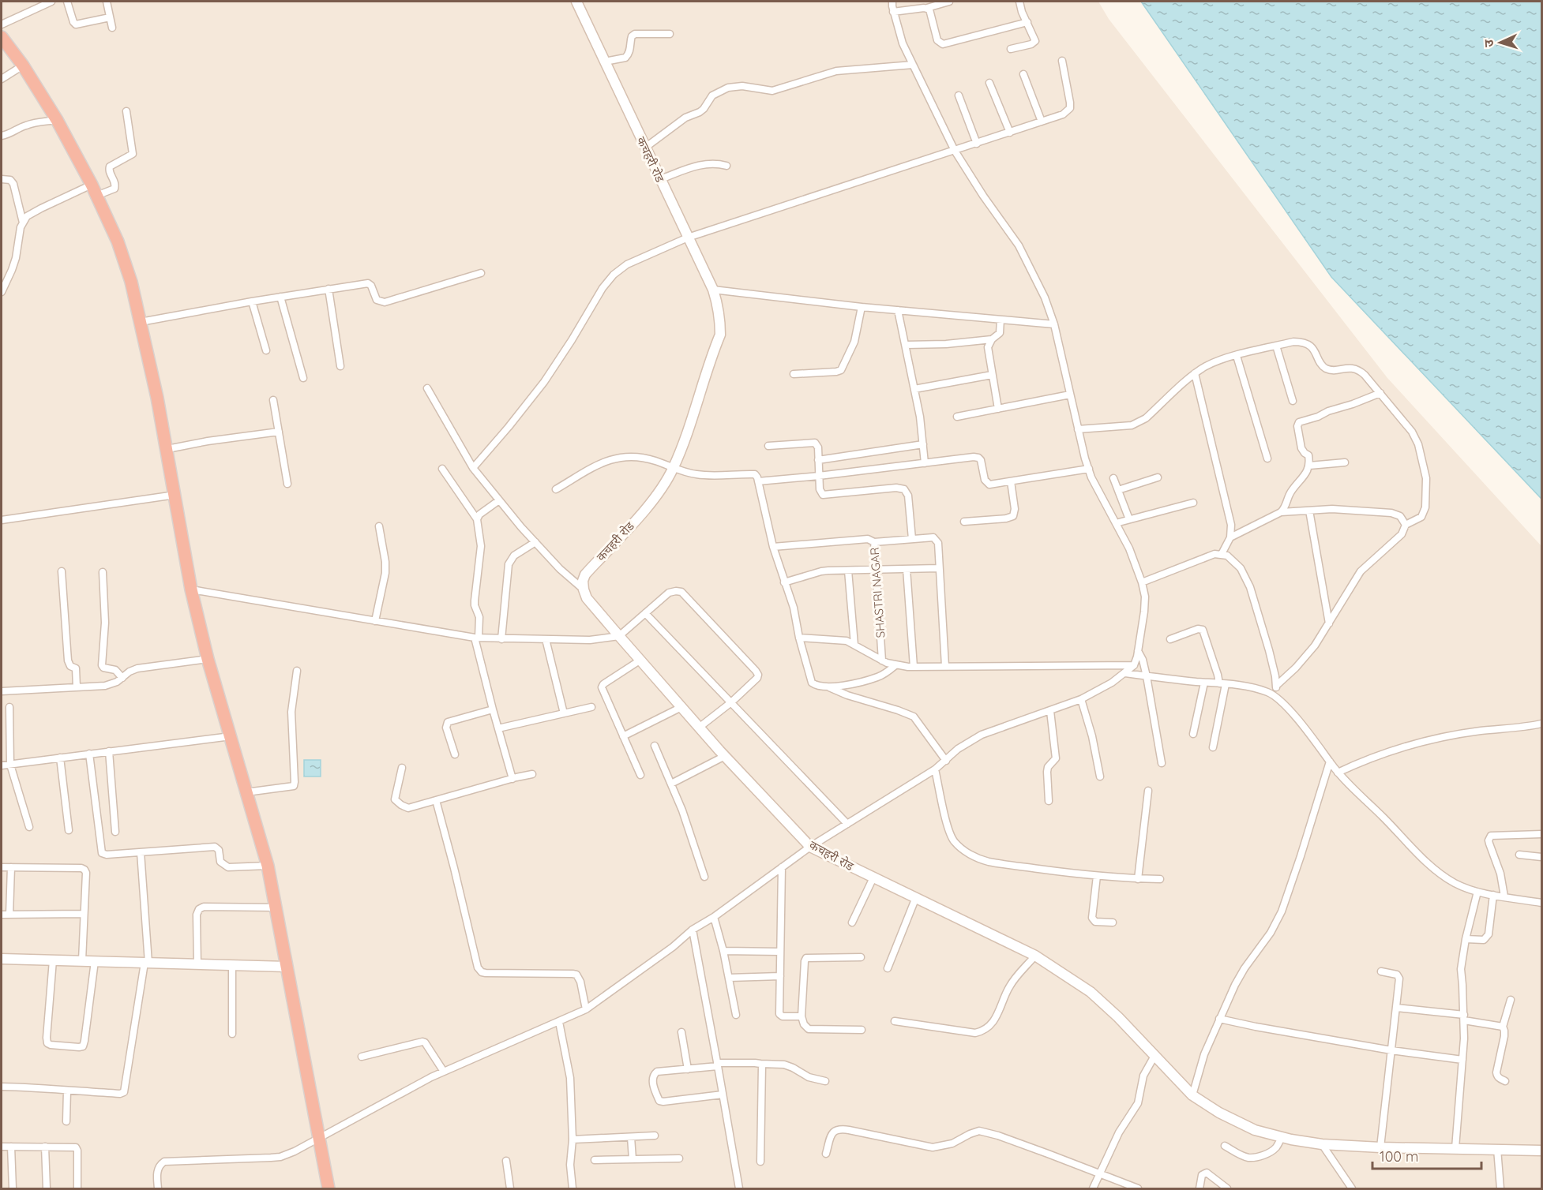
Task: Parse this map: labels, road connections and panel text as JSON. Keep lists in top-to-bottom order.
{
  "streets": {
    "main road": ["कचहरी रोड"],
    "street": ["SHASTRI NAGAR"]
  },
  "scale_bar": "100 m",
  "north": "left"
}
